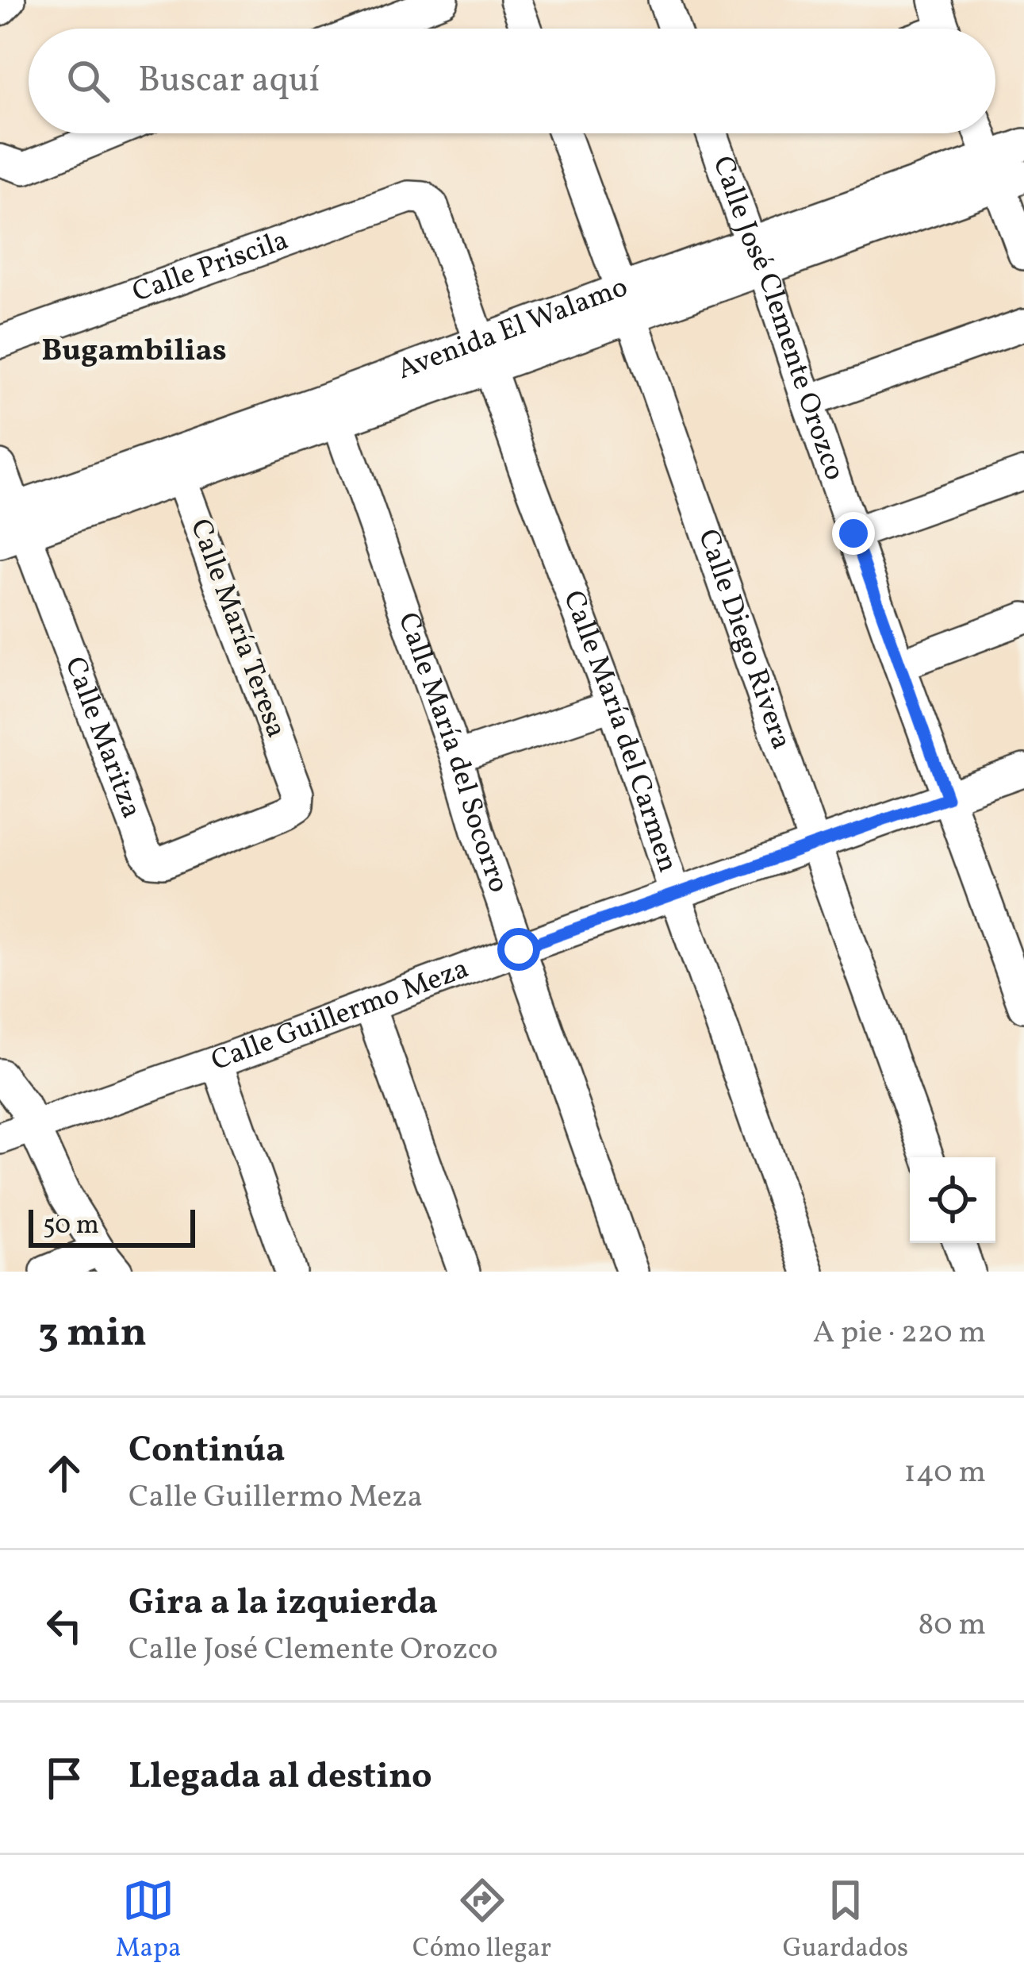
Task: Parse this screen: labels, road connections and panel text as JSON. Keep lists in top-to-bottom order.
{
  "streets": {
    "street": [
      "Calle Priscila",
      "Calle José Clemente Orozco",
      "Avenida El Walamo",
      "Calle María Teresa",
      "Calle Diego Rivera",
      "Calle María del Carmen",
      "Calle Maritza",
      "Calle María del Socorro",
      "Calle Guillermo Meza"
    ]
  },
  "crossings": [
    ["Calle Priscila", "Calle María del Carmen"],
    ["Calle José Clemente Orozco", "Avenida El Walamo"],
    ["Calle José Clemente Orozco", "Calle Guillermo Meza"],
    ["Avenida El Walamo", "Calle María Teresa"],
    ["Avenida El Walamo", "Calle Diego Rivera"],
    ["Avenida El Walamo", "Calle María del Carmen"],
    ["Avenida El Walamo", "Calle Maritza"],
    ["Avenida El Walamo", "Calle María del Socorro"],
    ["Calle María Teresa", "Calle Maritza"],
    ["Calle Diego Rivera", "Calle Guillermo Meza"],
    ["Calle María del Carmen", "Calle Guillermo Meza"],
    ["Calle María del Socorro", "Calle Guillermo Meza"]
  ],
  "districts": ["Bugambilias"],
  "scale_bar": "50 m",
  "page": {
    "search": "Buscar aquí",
    "scale": "50 m",
    "heading": ["3 min", "A pie · 220 m"],
    "list": [
      ["Continúa", "Calle Guillermo Meza", "140 m"],
      ["Gira a la izquierda", "Calle José Clemente Orozco", "80 m"],
      "Llegada al destino"
    ],
    "nav": ["Mapa", "Cómo llegar", "Guardados"]
  }
}
